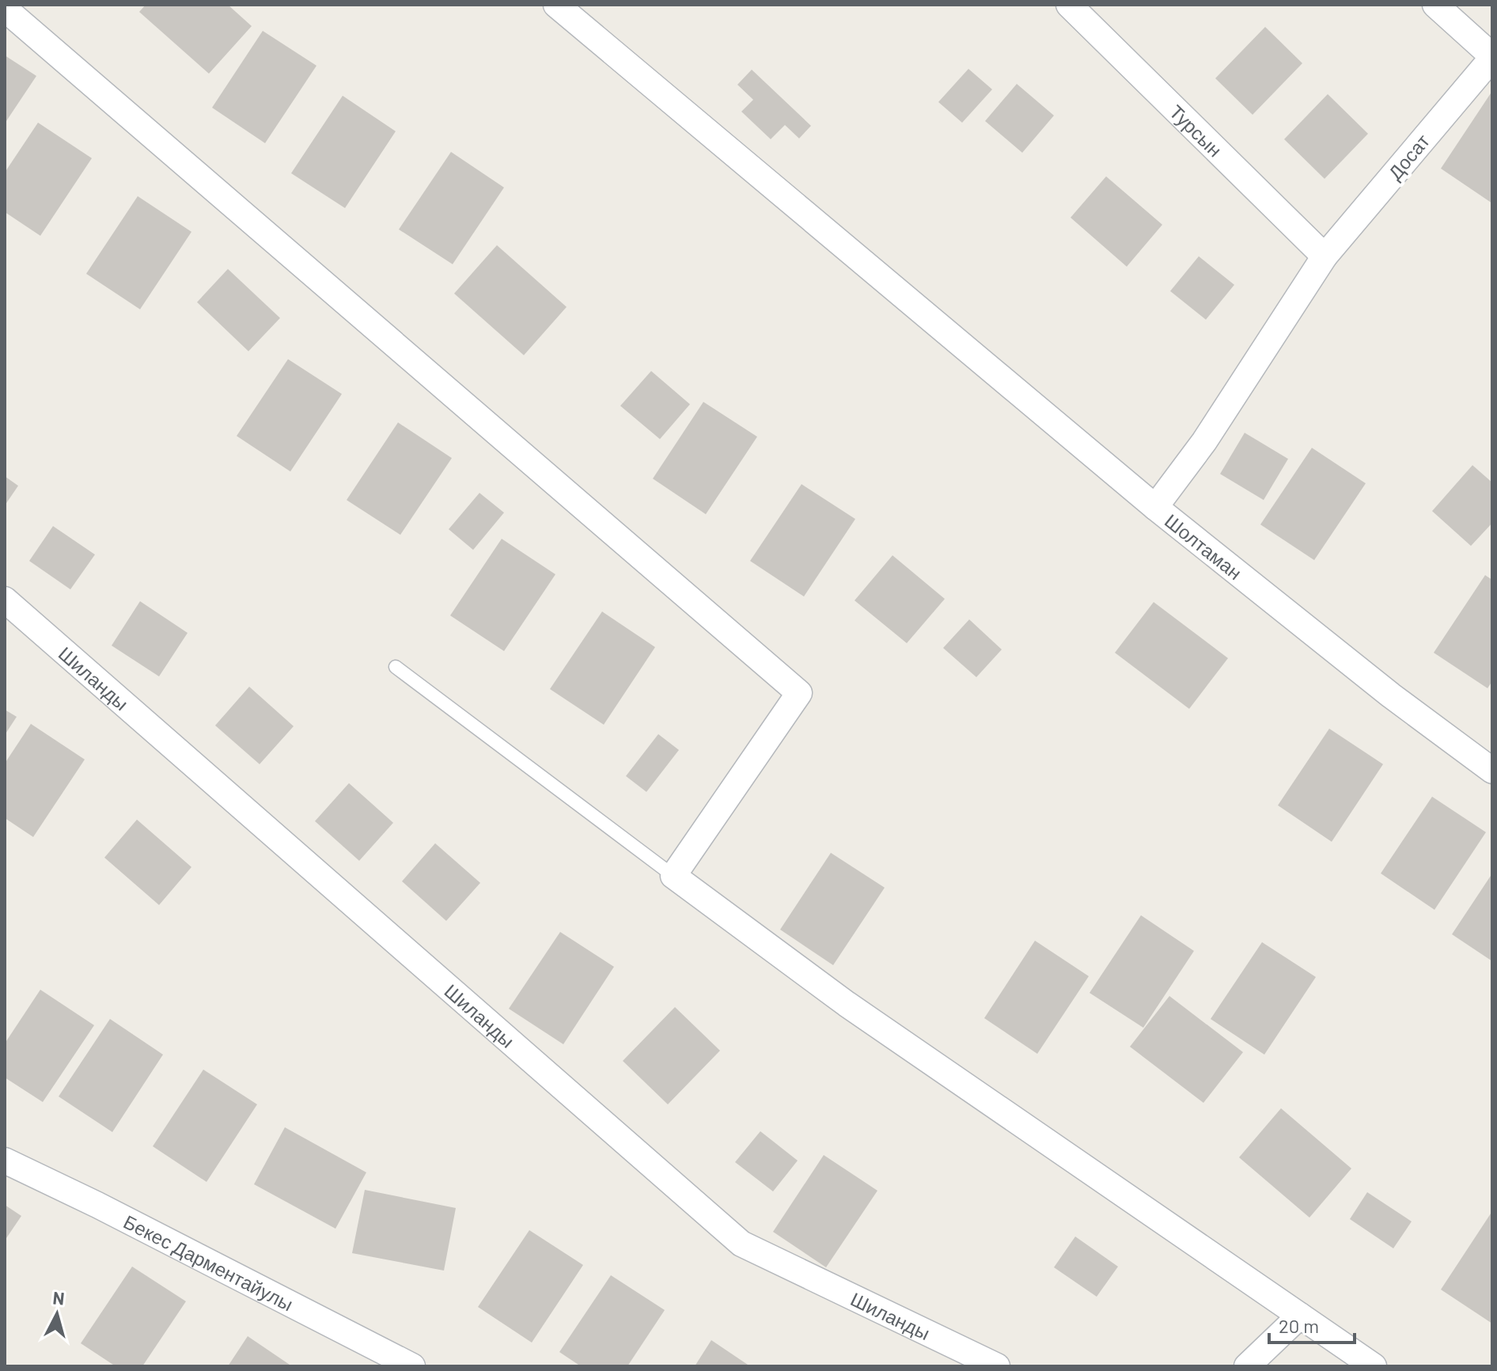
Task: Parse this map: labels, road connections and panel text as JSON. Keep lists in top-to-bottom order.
{
  "streets": {
    "street": [
      "Турсын",
      "Досат",
      "Шолтаман",
      "Шиланды",
      "Бекес Дарментайулы"
    ]
  },
  "crossings": [
    ["Турсын", "Досат"],
    ["Турсын", "Шолтаман"],
    ["Досат", "Шолтаман"]
  ],
  "scale_bar": "20 m",
  "north": "top"
}
